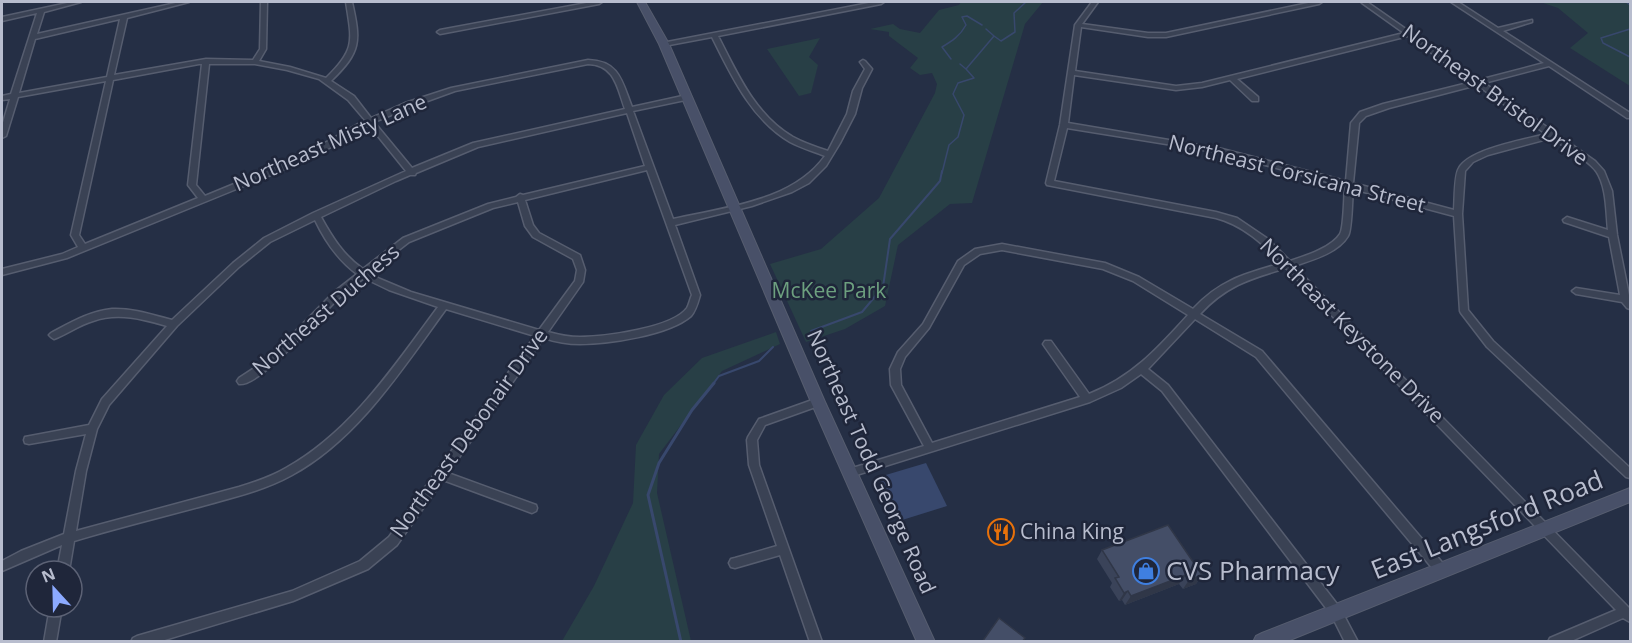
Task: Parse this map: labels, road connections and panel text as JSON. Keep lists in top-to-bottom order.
{
  "streets": {
    "main road": ["Northeast Todd George Road", "East Langsford Road"],
    "street": [
      "Northeast Bristol Drive",
      "Northeast Misty Lane",
      "Northeast Corsicana Street",
      "Northeast Duchess",
      "Northeast Keystone Drive",
      "Northeast Debonair Drive"
    ]
  },
  "crossings": [
    ["Northeast Corsicana Street", "Northeast Keystone Drive"],
    ["Northeast Duchess", "Northeast Debonair Drive"],
    ["Northeast Keystone Drive", "East Langsford Road"]
  ],
  "parks": ["McKee Park"],
  "places": {
    "restaurant": ["China King"],
    "shop": ["CVS Pharmacy"]
  },
  "north": "top"
}
